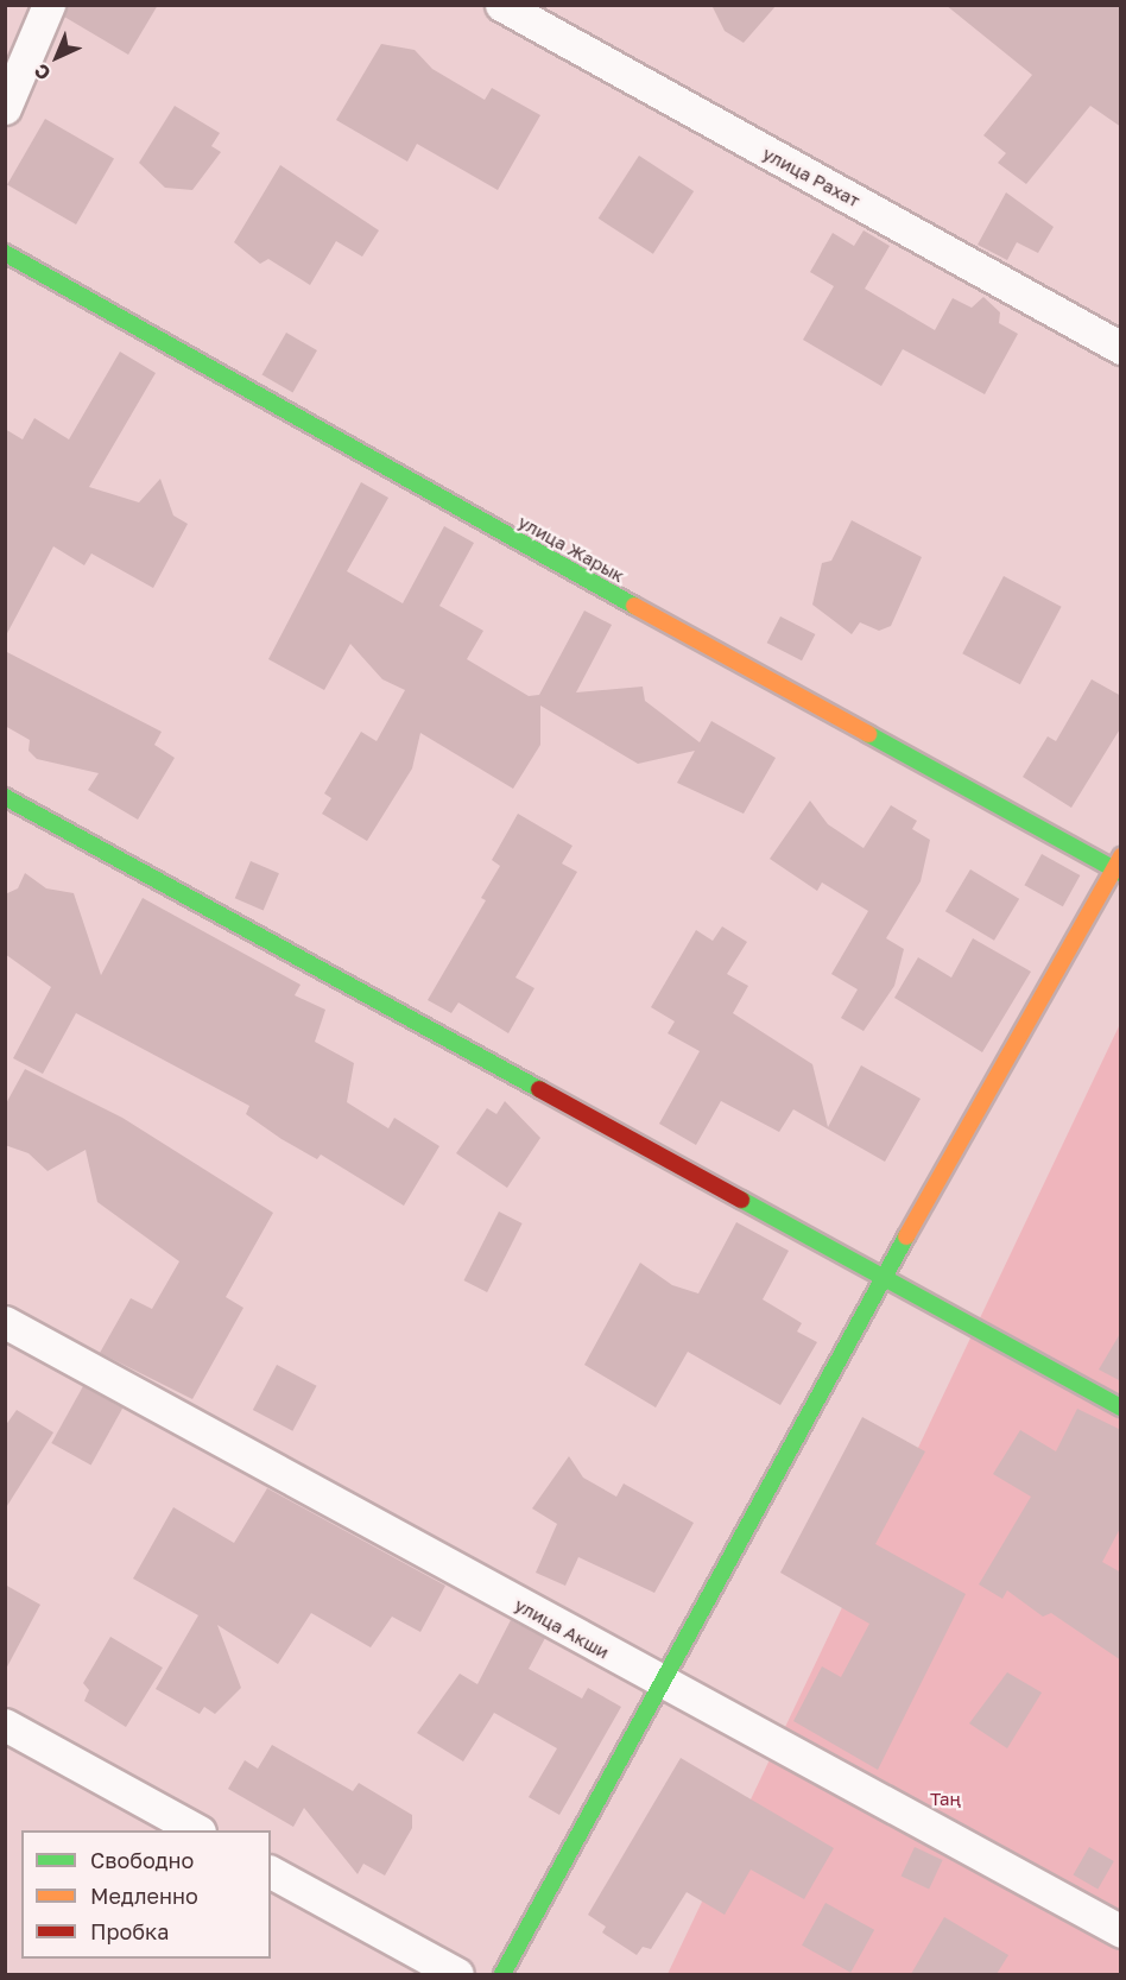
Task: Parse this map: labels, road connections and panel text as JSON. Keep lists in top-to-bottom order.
{
  "streets": {
    "street": ["улица Рахат", "улица Жарык", "улица Акши"]
  },
  "parks": ["Таң"],
  "legend": ["Свободно", "Медленно", "Пробка"],
  "north": "bottom left"
}
